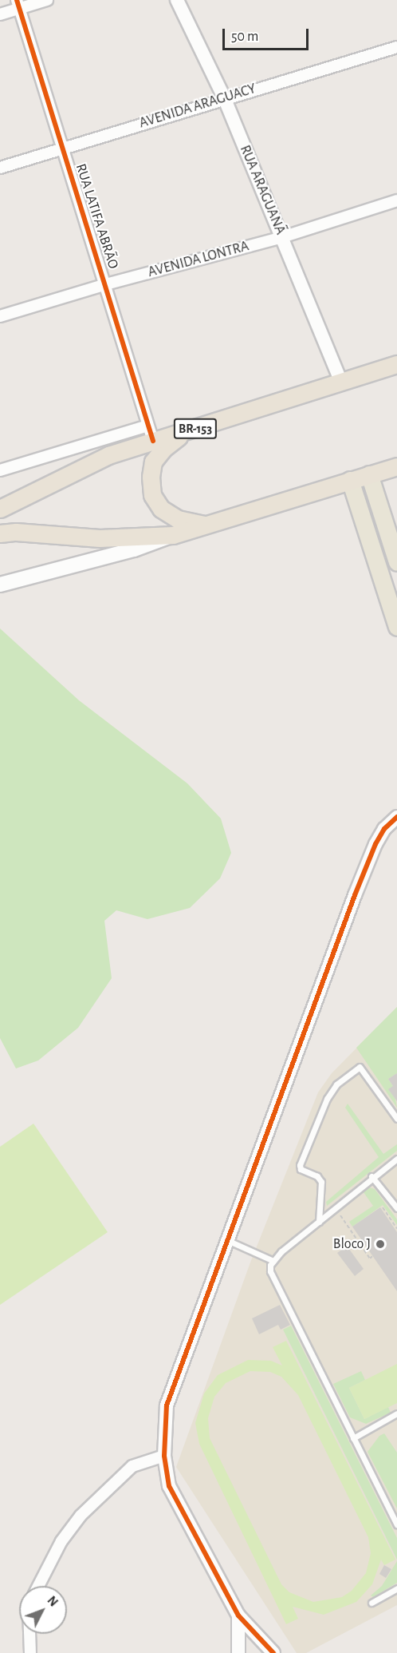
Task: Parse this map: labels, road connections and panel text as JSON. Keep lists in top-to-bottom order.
{
  "streets": {
    "highway": ["BR-153"],
    "street": [
      "AVENIDA ARAGUACY",
      "RUA ARAGUANÃ",
      "RUA LATIFA ABRÃO",
      "AVENIDA LONTRA"
    ]
  },
  "crossings": [
    ["AVENIDA ARAGUACY", "RUA ARAGUANÃ"],
    ["AVENIDA ARAGUACY", "RUA LATIFA ABRÃO"],
    ["RUA ARAGUANÃ", "AVENIDA LONTRA"],
    ["RUA ARAGUANÃ", "BR-153"],
    ["RUA LATIFA ABRÃO", "AVENIDA LONTRA"],
    ["RUA LATIFA ABRÃO", "BR-153"]
  ],
  "places": ["Bloco J"],
  "scale_bar": "50 m",
  "north": "top right"
}
